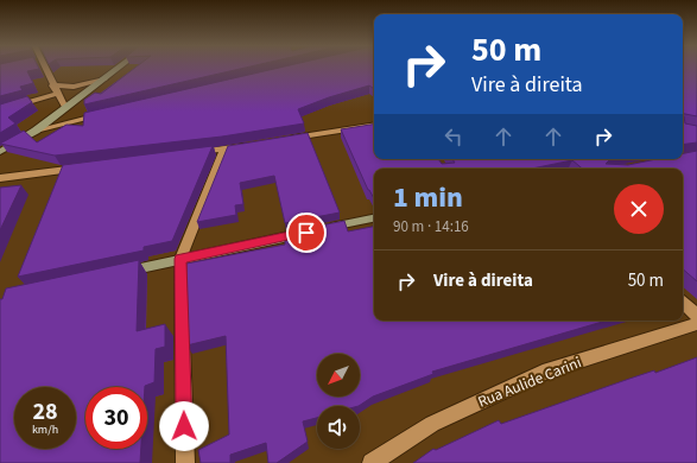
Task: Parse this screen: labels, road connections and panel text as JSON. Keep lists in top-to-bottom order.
{
  "streets": {
    "street": ["Rua Aulide Carini"]
  },
  "north": "bottom left",
  "page": {
    "turn": ["50 m", "Vire à direita"],
    "heading": ["1 min", "90 m · 14:16"],
    "list": [
      {
        "name": "Vire à direita",
        "value": "50 m"
      }
    ],
    "speed": "28 km/h",
    "limit": "30"
  }
}
